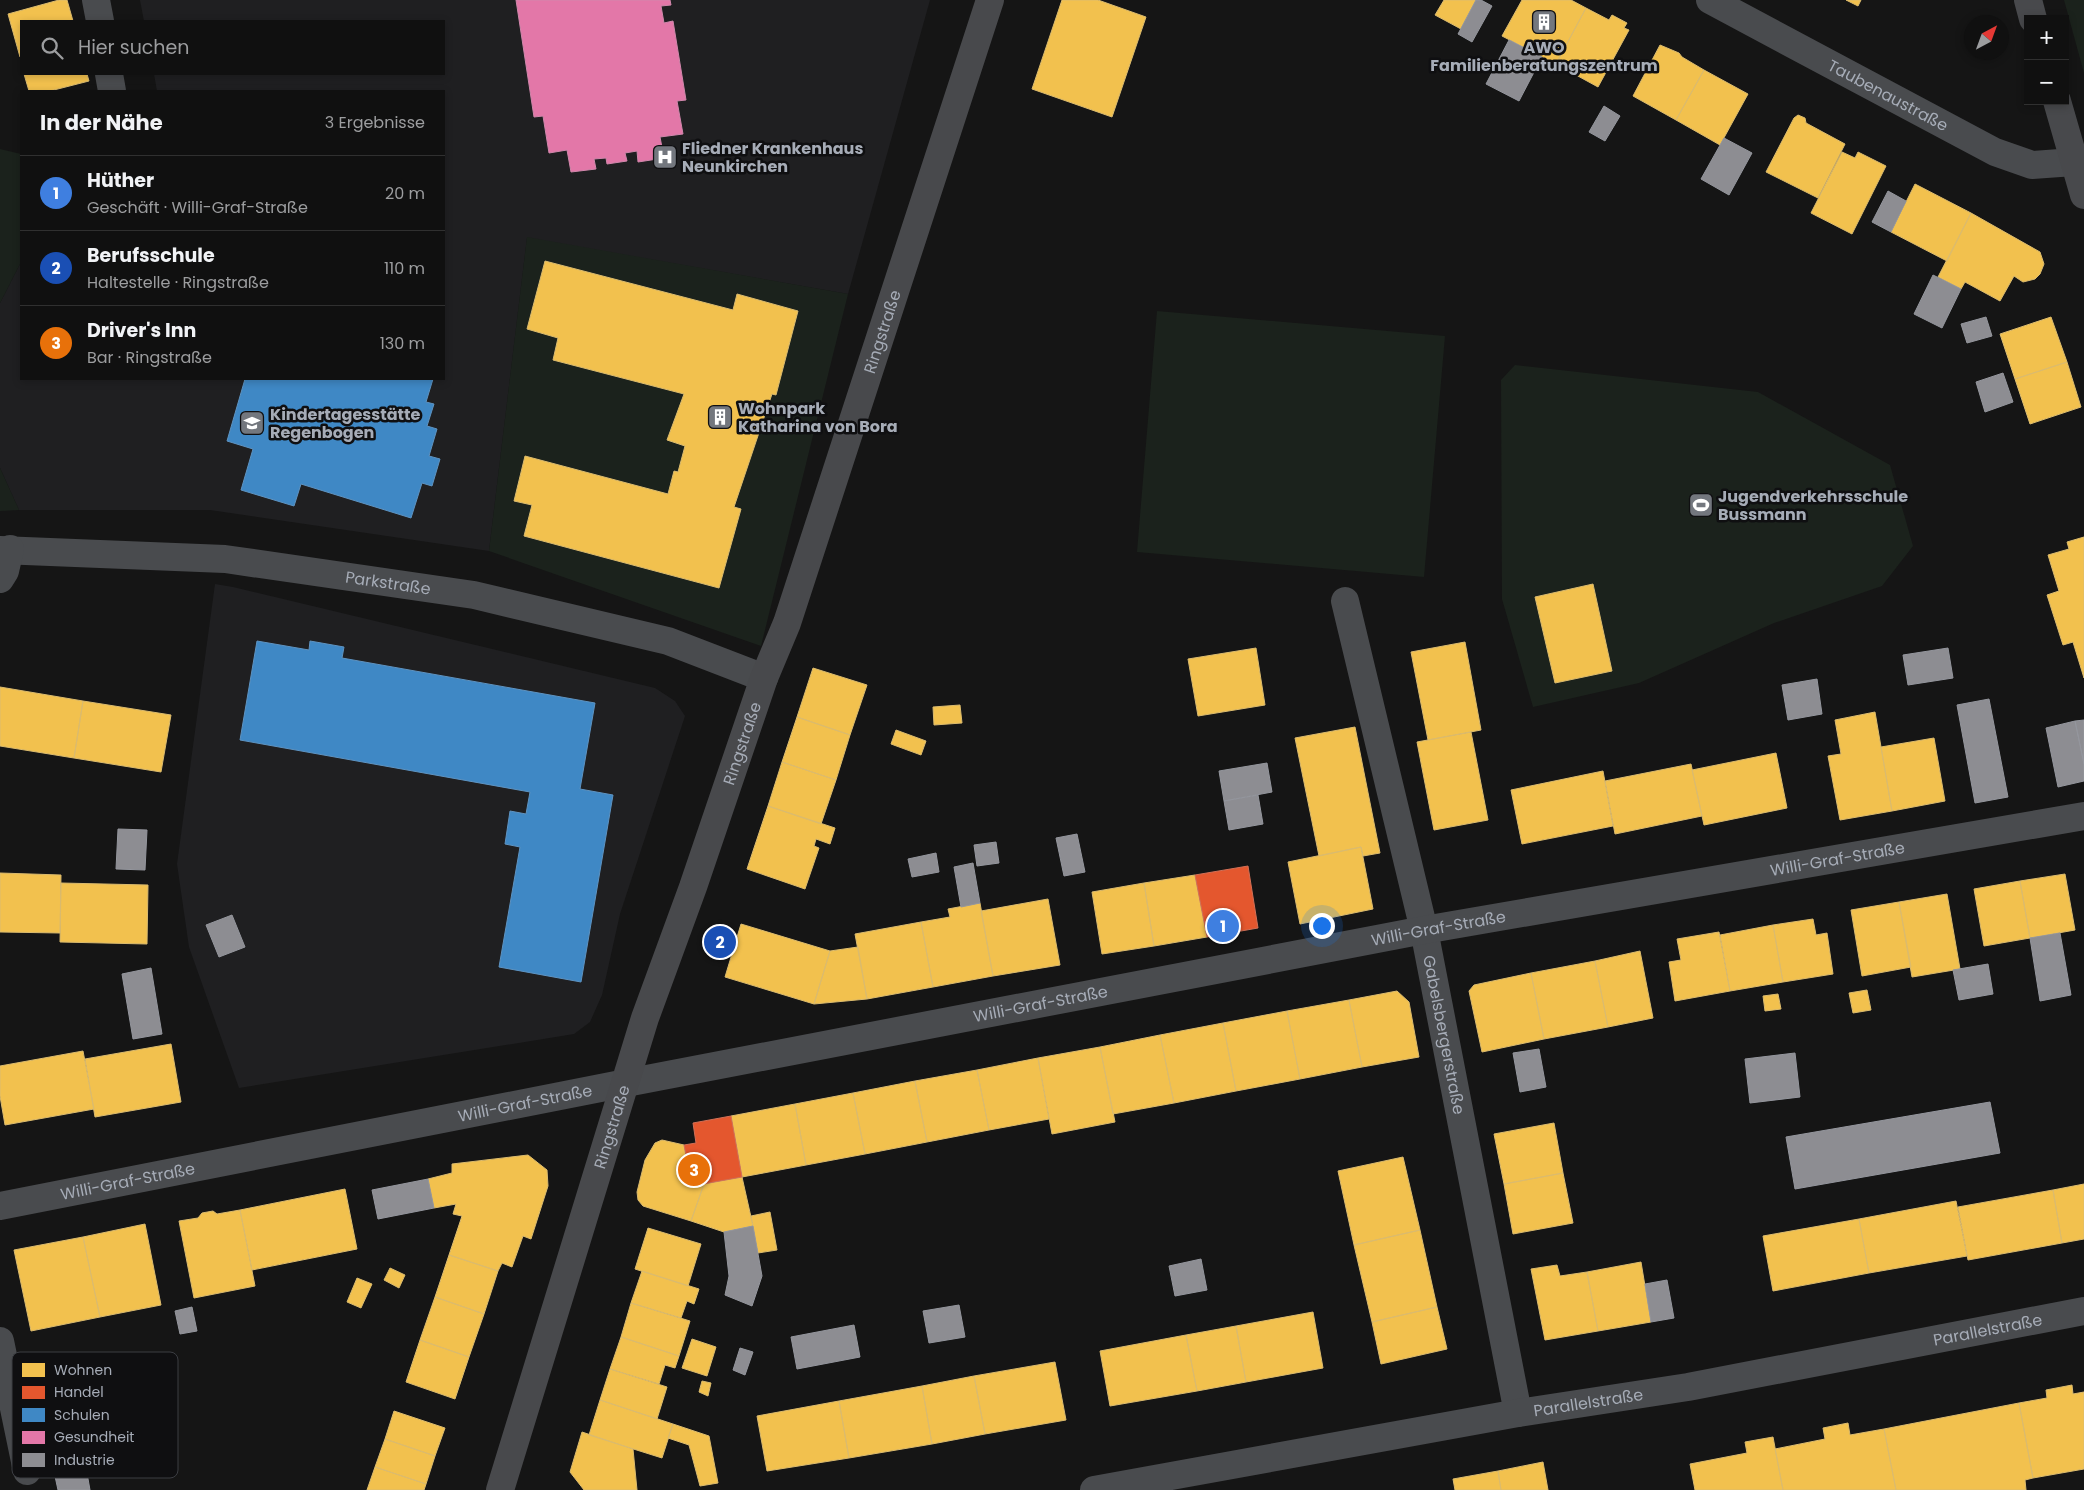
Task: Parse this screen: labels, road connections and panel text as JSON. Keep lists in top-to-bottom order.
{
  "streets": {
    "street": [
      "Taubenaustraße",
      "Ringstraße",
      "Parkstraße",
      "Willi-Graf-Straße",
      "Gabelsbergerstraße",
      "Parallelstraße"
    ]
  },
  "crossings": [
    ["Ringstraße", "Parkstraße"],
    ["Ringstraße", "Willi-Graf-Straße"],
    ["Willi-Graf-Straße", "Gabelsbergerstraße"],
    ["Gabelsbergerstraße", "Parallelstraße"]
  ],
  "places": {
    "building": ["AWO Familienberatungszentrum", "Wohnpark Katharina von Bora"],
    "hospital": ["Fliedner Krankenhaus Neunkirchen"],
    "school or university": ["Kindertagesstätte Regenbogen"],
    "sports": ["Jugendverkehrsschule Bussmann"]
  },
  "legend": [
    "Wohnen",
    "Handel",
    "Schulen",
    "Gesundheit",
    "Industrie"
  ],
  "north": "top right",
  "page": {
    "map_buttons": ["+", "−"],
    "search": "Hier suchen",
    "heading": ["In der Nähe", "3 Ergebnisse"],
    "list": [
      {
        "mark": "1",
        "name": "Hüther",
        "note": "Geschäft · Willi-Graf-Straße",
        "value": "20 m"
      },
      {
        "mark": "2",
        "name": "Berufsschule",
        "note": "Haltestelle · Ringstraße",
        "value": "110 m"
      },
      {
        "mark": "3",
        "name": "Driver's Inn",
        "note": "Bar · Ringstraße",
        "value": "130 m"
      }
    ],
    "pins": ["1", "2", "3"]
  }
}
